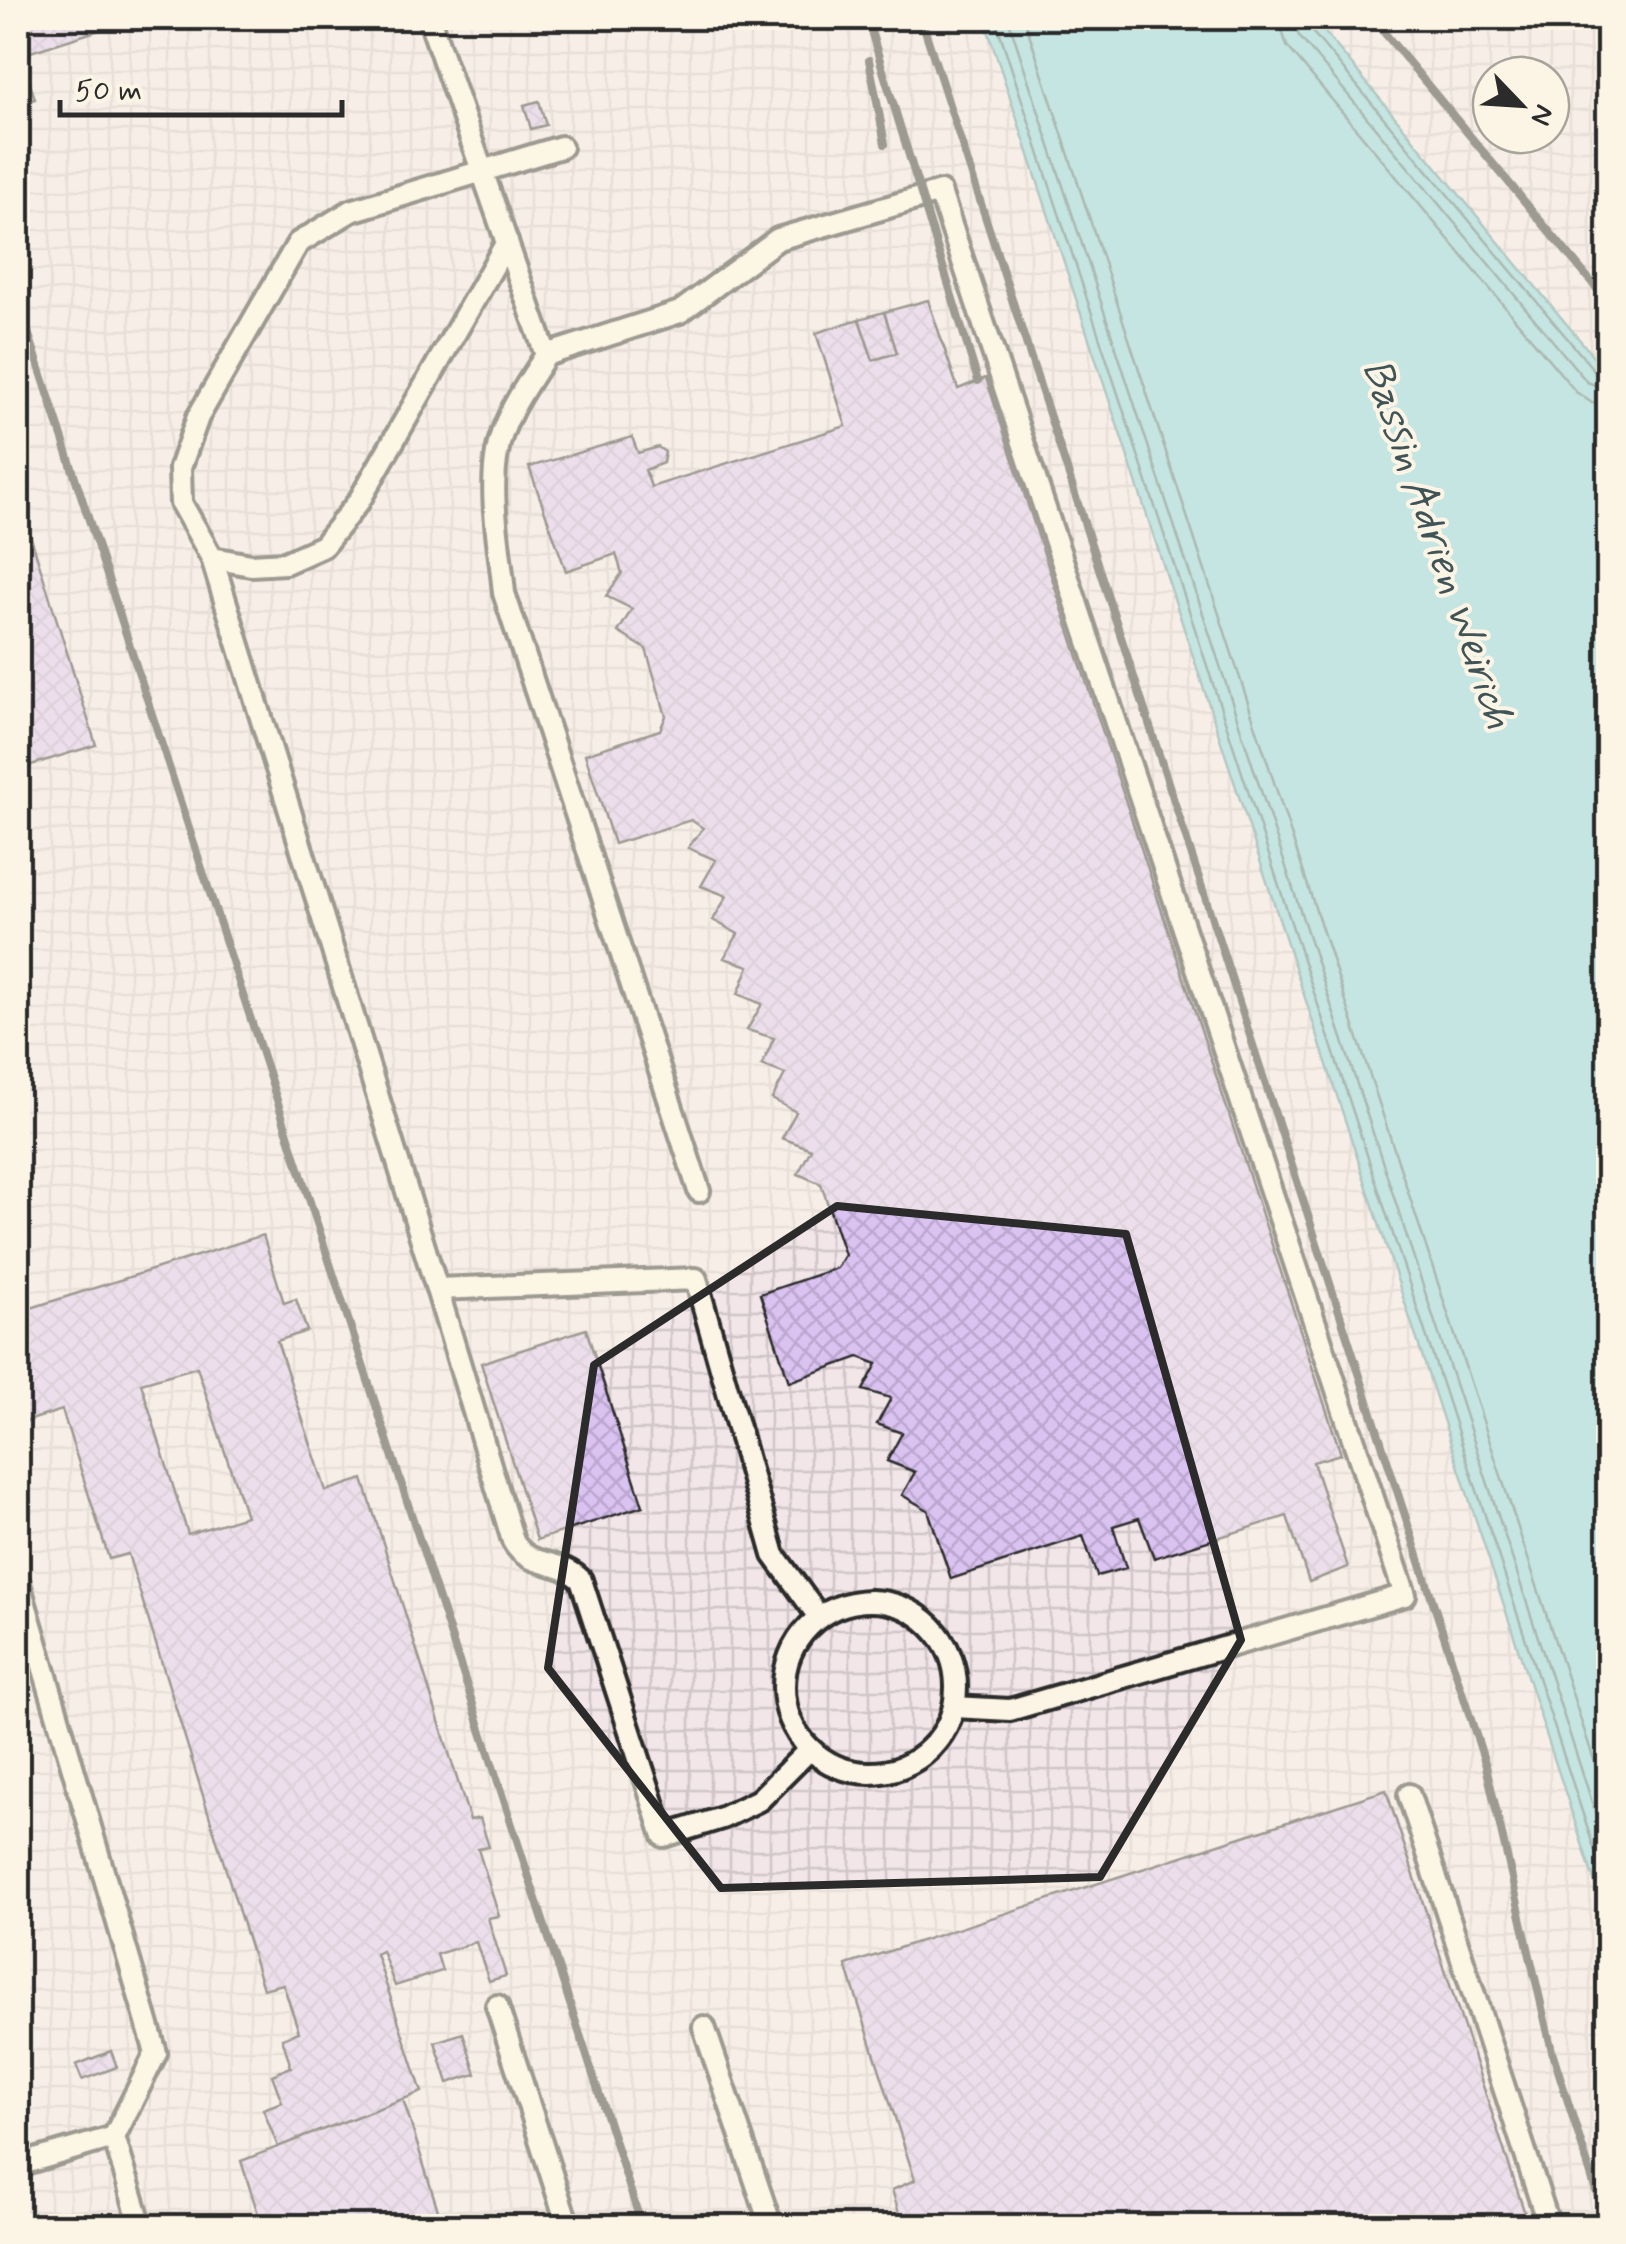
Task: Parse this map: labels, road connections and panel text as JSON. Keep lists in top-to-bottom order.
{
  "water": ["Bassin Adrien Weirich"],
  "scale_bar": "50 m",
  "north": "bottom right"
}
